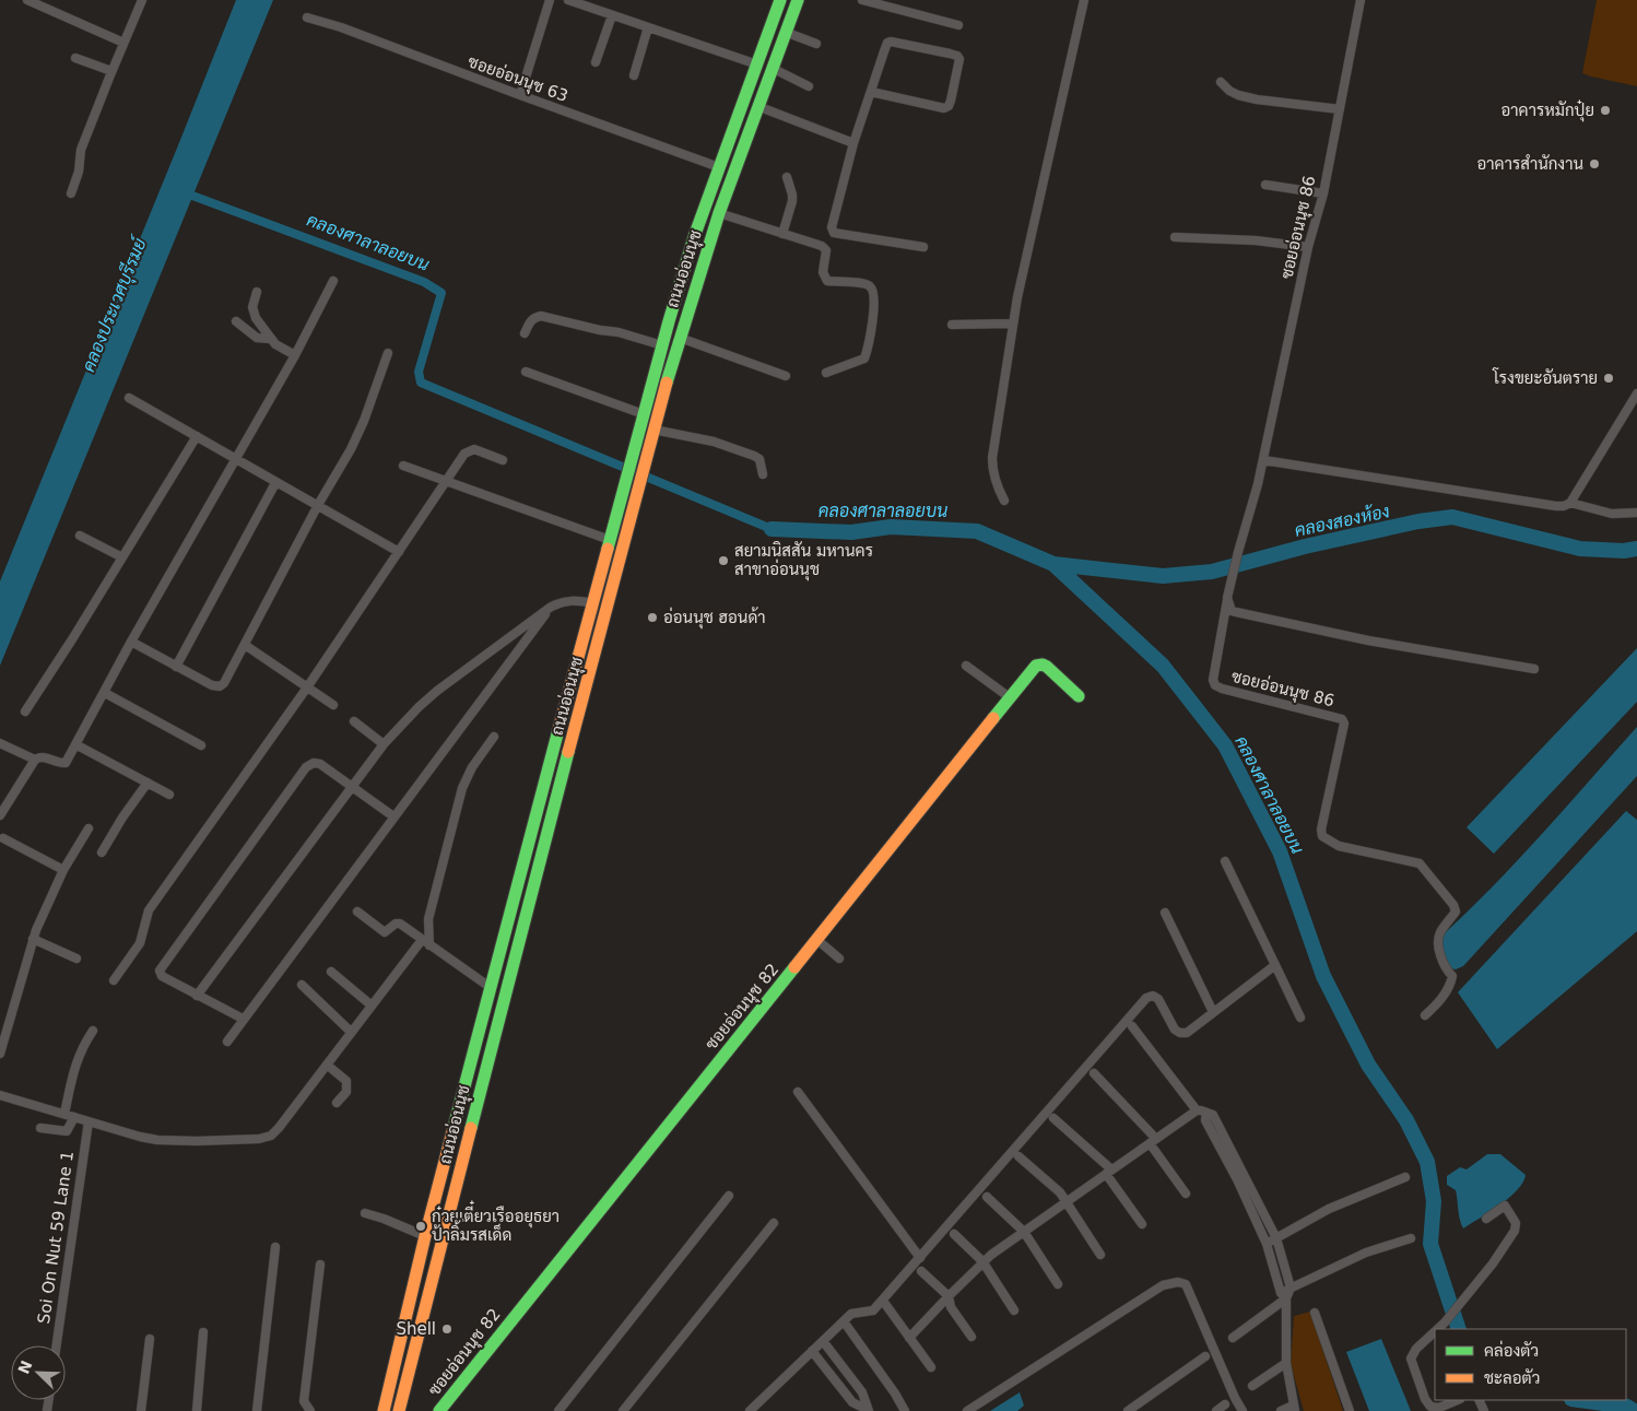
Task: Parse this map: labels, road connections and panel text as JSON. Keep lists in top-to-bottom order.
{
  "streets": {
    "main road": ["ถนนอ่อนนุช", "ซอยอ่อนนุช 82"],
    "street": ["ซอยอ่อนนุช 63", "ซอยอ่อนนุช 86", "Soi On Nut 59 Lane 1"]
  },
  "crossings": [
    ["ซอยอ่อนนุช 63", "ถนนอ่อนนุช"]
  ],
  "water": ["คลองศาลาลอยบน", "คลองประเวศบุรีรมย์", "คลองสองห้อง"],
  "places": [
    "อาคารหมักปุ๋ย",
    "อาคารสำนักงาน",
    "โรงขยะอันตราย",
    "สยามนิสสัน มหานคร สาขาอ่อนนุช",
    "อ่อนนุช ฮอนด้า",
    "ก๋วยเตี๋ยวเรืออยุธยา ป้าลิ้มรสเด็ด",
    "Shell"
  ],
  "legend": ["คล่องตัว", "ชะลอตัว"],
  "north": "top left"
}
